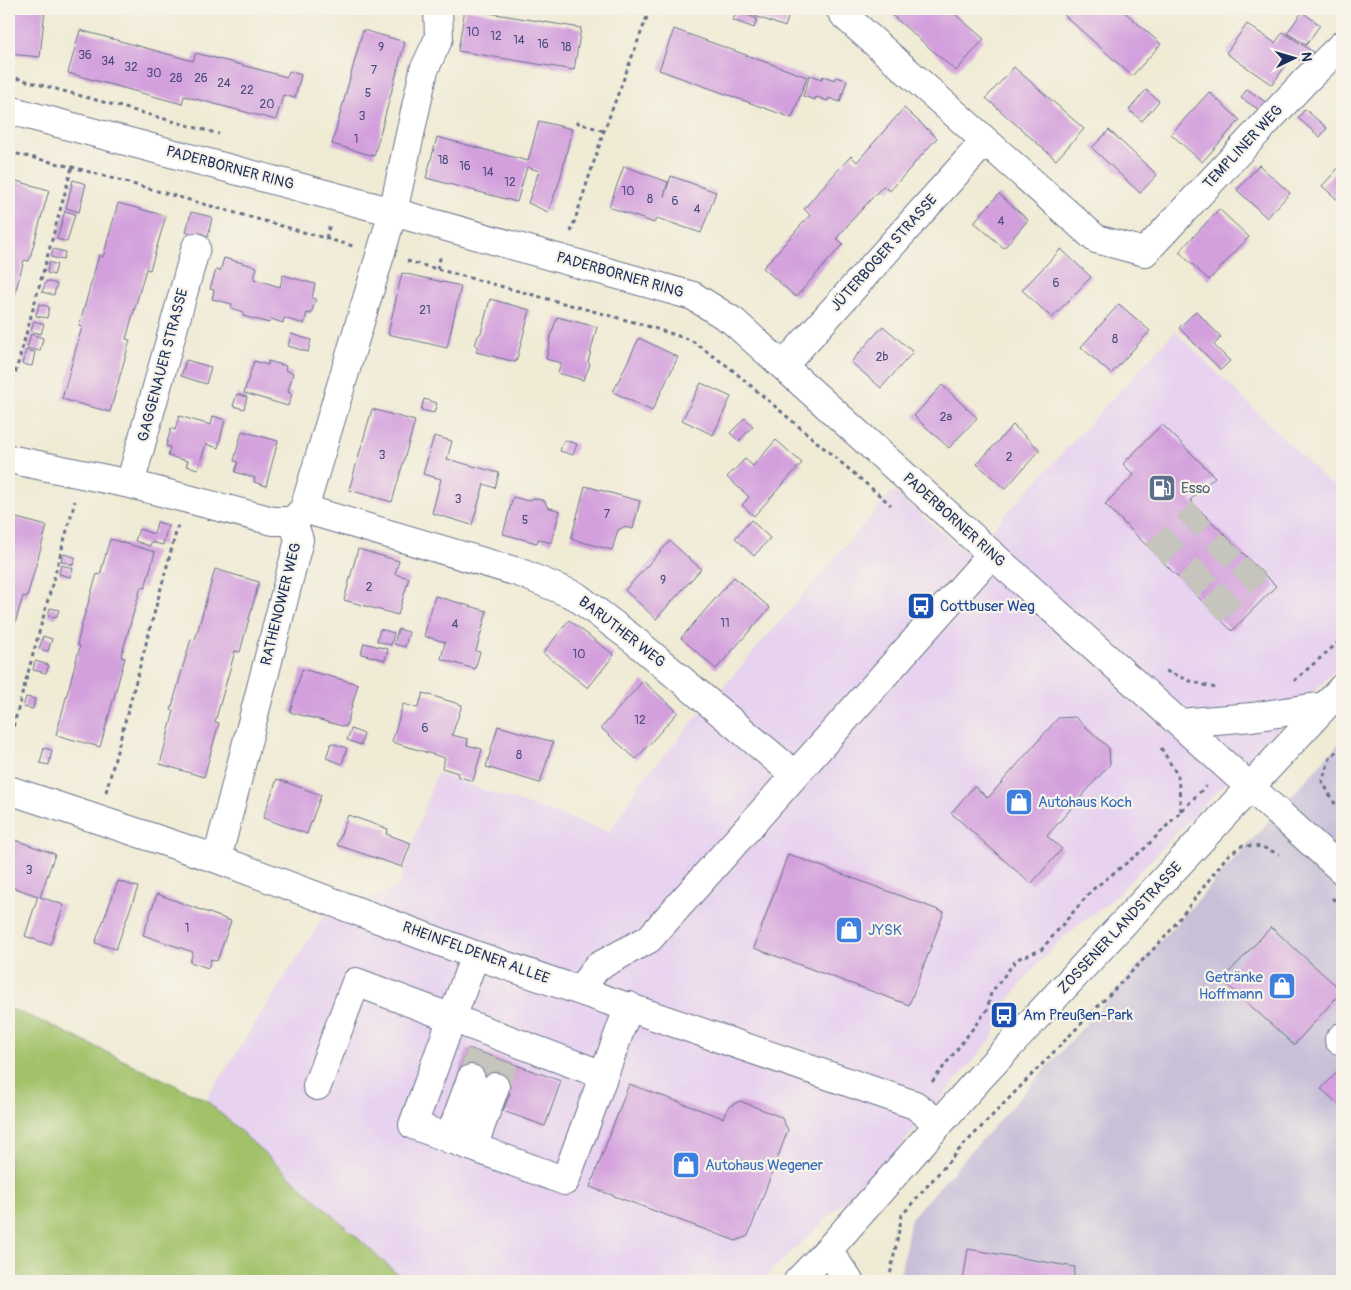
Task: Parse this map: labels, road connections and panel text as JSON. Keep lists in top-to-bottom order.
{
  "streets": {
    "street": [
      "TEMPLINER WEG",
      "PADERBORNER RING",
      "JÜTERBOGER STRASSE",
      "GAGGENAUER STRASSE",
      "RATHENOWER WEG",
      "BARUTHER WEG",
      "ZOSSENER LANDSTRASSE",
      "RHEINFELDENER ALLEE"
    ]
  },
  "crossings": [
    ["TEMPLINER WEG", "JÜTERBOGER STRASSE"],
    ["PADERBORNER RING", "JÜTERBOGER STRASSE"],
    ["PADERBORNER RING", "RATHENOWER WEG"],
    ["PADERBORNER RING", "ZOSSENER LANDSTRASSE"],
    ["RATHENOWER WEG", "BARUTHER WEG"],
    ["RATHENOWER WEG", "RHEINFELDENER ALLEE"],
    ["ZOSSENER LANDSTRASSE", "RHEINFELDENER ALLEE"]
  ],
  "places": {
    "fuel station": ["Esso"],
    "bus stop": ["Cottbuser Weg", "Am Preußen-Park"],
    "shop": [
      "Autohaus Koch",
      "JYSK",
      "Getränke Hoffmann",
      "Autohaus Wegener"
    ]
  },
  "house_numbers": [
    "10",
    "12",
    "14",
    "16",
    "9",
    "18",
    "36",
    "34",
    "32",
    "7",
    "30",
    "28",
    "26",
    "24",
    "22",
    "5",
    "20",
    "3",
    "1",
    "18",
    "16",
    "14",
    "12",
    "10",
    "8",
    "6",
    "4",
    "4",
    "6",
    "21",
    "8",
    "2b",
    "2a",
    "3",
    "2",
    "3",
    "7",
    "5",
    "9",
    "2",
    "11",
    "4",
    "10",
    "12",
    "6",
    "8",
    "3",
    "1"
  ],
  "north": "right"
}
